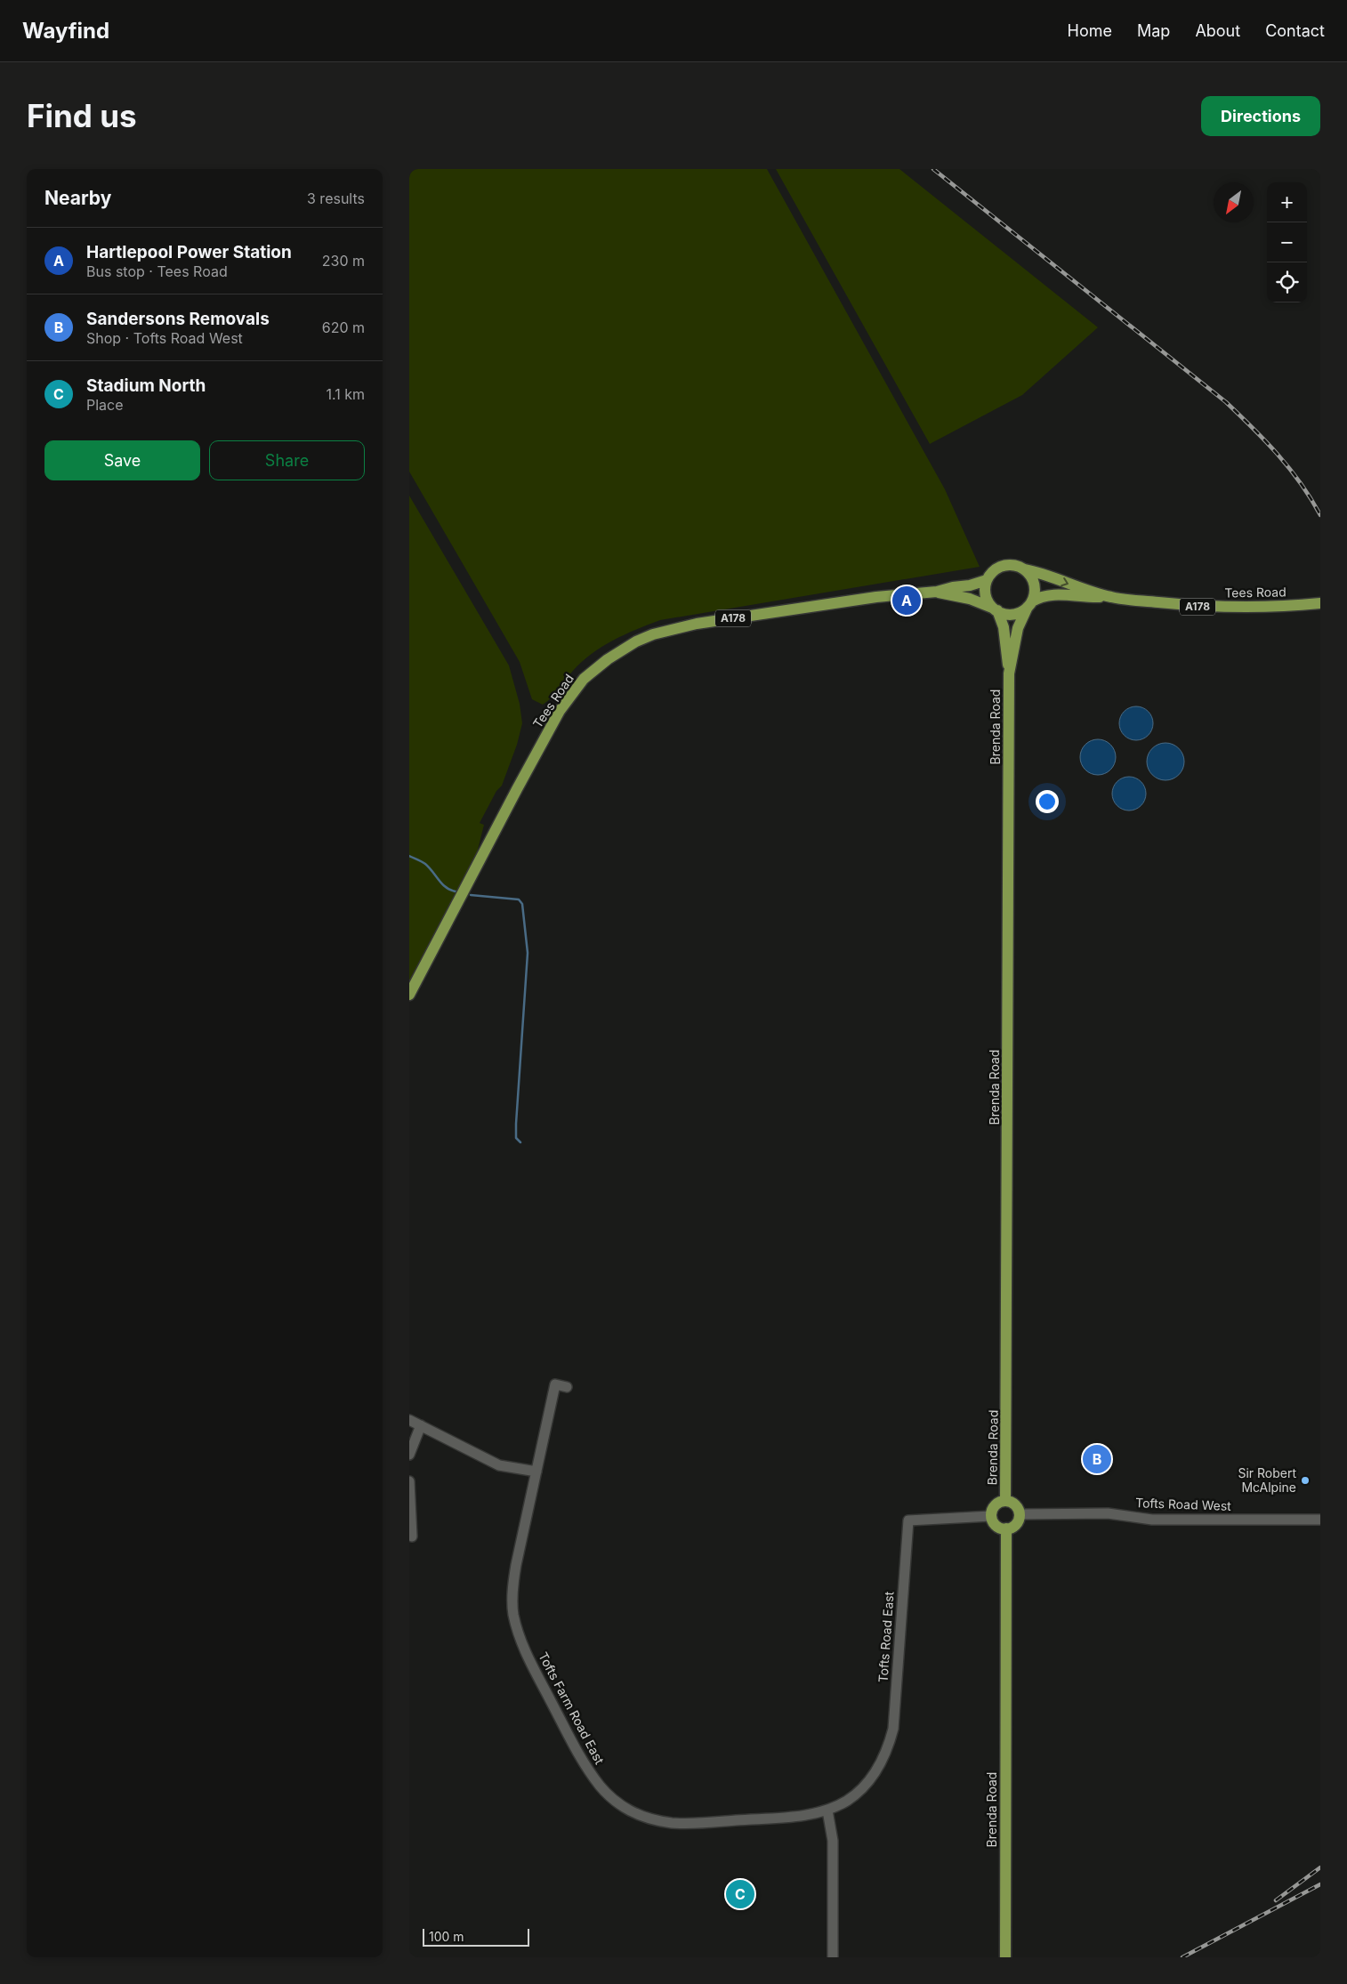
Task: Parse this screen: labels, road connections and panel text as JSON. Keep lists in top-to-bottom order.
{
  "streets": {
    "main road": ["Tees Road", "A178", "Brenda Road"],
    "street": ["Tofts Road West", "Tofts Road East", "Tofts Farm Road East"]
  },
  "crossings": [
    ["Tees Road", "A178"],
    ["Tees Road", "Brenda Road"],
    ["A178", "Brenda Road"],
    ["Brenda Road", "Tofts Road West"],
    ["Brenda Road", "Tofts Road East"],
    ["Tofts Road West", "Tofts Road East"],
    ["Tofts Road East", "Tofts Farm Road East"]
  ],
  "places": ["Sir Robert McAlpine"],
  "scale_bar": "100 m",
  "north": "bottom left",
  "page": {
    "header": "Wayfind",
    "nav": [
      "Home",
      "Map",
      "About",
      "Contact"
    ],
    "buttons": [
      "Directions",
      ["Save", "Share"]
    ],
    "title": "Find us",
    "heading": ["Nearby", "3 results"],
    "map_buttons": ["+", "−"],
    "list": [
      {
        "mark": "A",
        "name": "Hartlepool Power Station",
        "note": "Bus stop · Tees Road",
        "value": "230 m"
      },
      {
        "mark": "B",
        "name": "Sandersons Removals",
        "note": "Shop · Tofts Road West",
        "value": "620 m"
      },
      {
        "mark": "C",
        "name": "Stadium North",
        "note": "Place",
        "value": "1.1 km"
      }
    ],
    "pins": ["A", "B", "C"],
    "scale": "100 m"
  }
}
